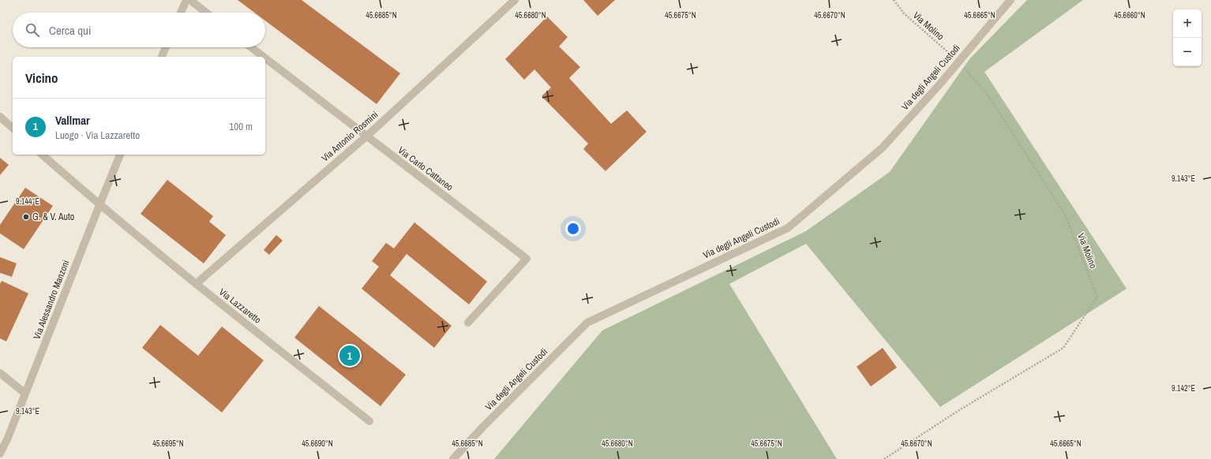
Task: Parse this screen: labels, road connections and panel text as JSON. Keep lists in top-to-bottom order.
{
  "streets": {
    "street": [
      "Via degli Angeli Custodi",
      "Via Antonio Rosmini",
      "Via Carlo Cattaneo",
      "Via Alessandro Manzoni",
      "Via Lazzaretto"
    ],
    "path": ["Via Molino"]
  },
  "crossings": [
    ["Via Molino", "Via degli Angeli Custodi"],
    ["Via Antonio Rosmini", "Via Carlo Cattaneo"],
    ["Via Antonio Rosmini", "Via Lazzaretto"],
    ["Via Alessandro Manzoni", "Via Lazzaretto"]
  ],
  "places": ["G. & V. Auto"],
  "page": {
    "map_buttons": ["+", "−"],
    "search": "Cerca qui",
    "heading": "Vicino",
    "list": [
      {
        "mark": "1",
        "name": "Vallmar",
        "note": "Luogo · Via Lazzaretto",
        "value": "100 m"
      }
    ],
    "pins": "1"
  },
  "coordinates": [
    "45.6685°N",
    "45.6680°N",
    "45.6675°N",
    "45.6670°N",
    "45.6665°N",
    "45.6660°N",
    "9.143°E",
    "9.144°E",
    "9.142°E",
    "45.6695°N",
    "45.6690°N"
  ]
}
